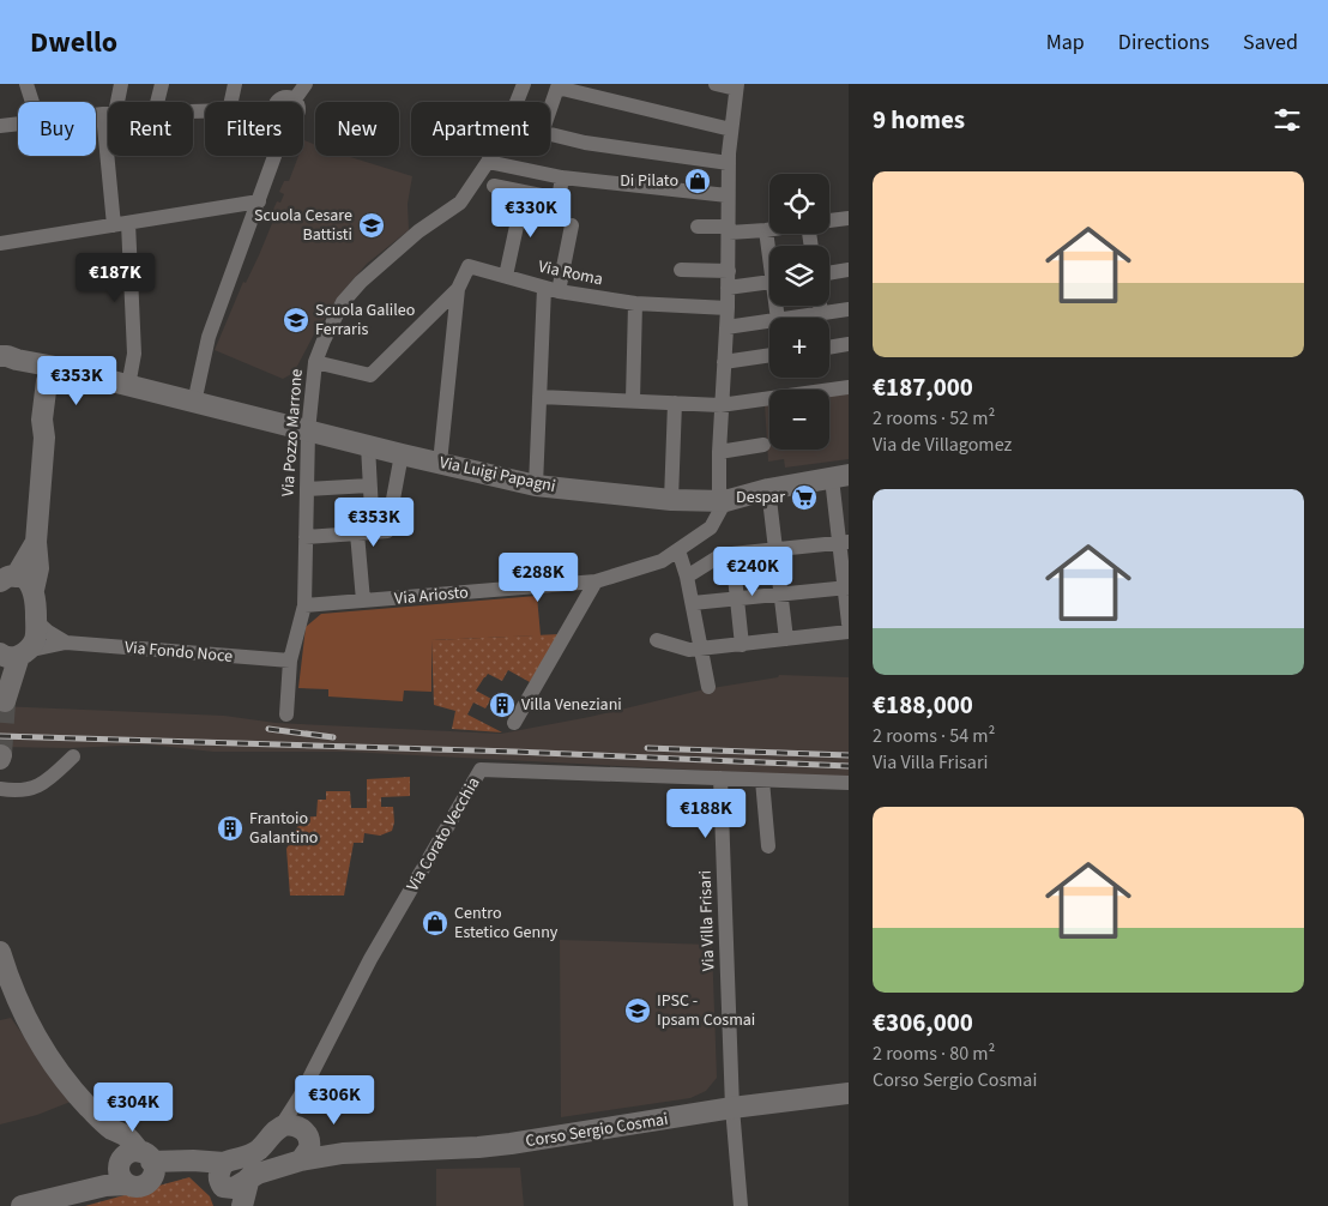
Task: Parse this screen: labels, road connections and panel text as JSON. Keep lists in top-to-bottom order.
{
  "streets": {
    "main road": ["Via Luigi Papagni", "Corso Sergio Cosmai"],
    "street": [
      "Via Roma",
      "Via Pozzo Marrone",
      "Via Ariosto",
      "Via Fondo Noce",
      "Via Corato Vecchia",
      "Via Villa Frisari"
    ]
  },
  "crossings": [
    ["Via Roma", "Via Pozzo Marrone"],
    ["Via Pozzo Marrone", "Via Luigi Papagni"],
    ["Via Pozzo Marrone", "Via Ariosto"],
    ["Via Pozzo Marrone", "Via Fondo Noce"],
    ["Via Luigi Papagni", "Via Ariosto"],
    ["Via Corato Vecchia", "Via Villa Frisari"],
    ["Via Corato Vecchia", "Corso Sergio Cosmai"],
    ["Via Villa Frisari", "Corso Sergio Cosmai"]
  ],
  "places": {
    "shop": ["Di Pilato", "Centro Estetico Genny"],
    "school or university": ["Scuola Cesare Battisti", "Scuola Galileo Ferraris", "IPSC - Ipsam Cosmai"],
    "supermarket": ["Despar"],
    "building": ["Villa Veneziani", "Frantoio Galantino"]
  },
  "page": {
    "header": "Dwello",
    "nav": ["Map", "Directions", "Saved"],
    "heading": "9 homes",
    "chip": [
      "Buy",
      "Rent",
      "Filters",
      "New",
      "Apartment"
    ],
    "list": [
      {
        "name": "€187,000",
        "note": "2 rooms · 52 m² · Via de Villagomez"
      },
      {
        "name": "€188,000",
        "note": "2 rooms · 54 m² · Via Villa Frisari"
      },
      {
        "name": "€306,000",
        "note": "2 rooms · 80 m² · Corso Sergio Cosmai"
      }
    ],
    "map_buttons": ["+", "−"],
    "price": [
      "€330K",
      "€187K",
      "€353K",
      "€353K",
      "€240K",
      "€288K",
      "€188K",
      "€306K",
      "€304K"
    ]
  }
}
